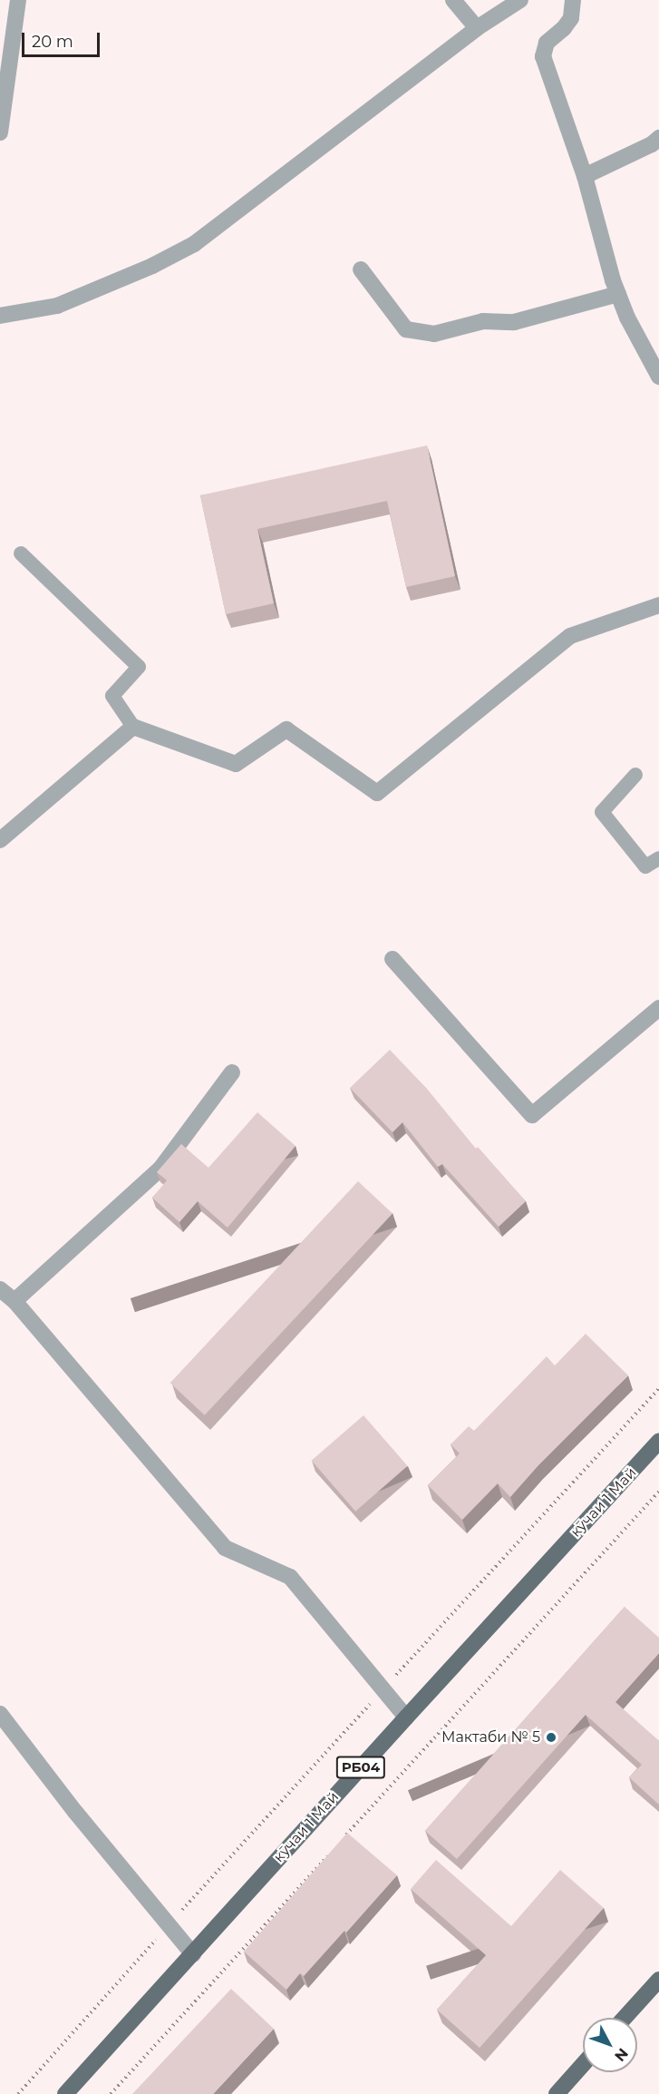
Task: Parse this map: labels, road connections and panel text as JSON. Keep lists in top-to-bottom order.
{
  "streets": {
    "main road": ["кӯчаи 1 Май", "РБ04"]
  },
  "places": ["Мактаби № 5"],
  "scale_bar": "20 m",
  "north": "bottom right"
}
